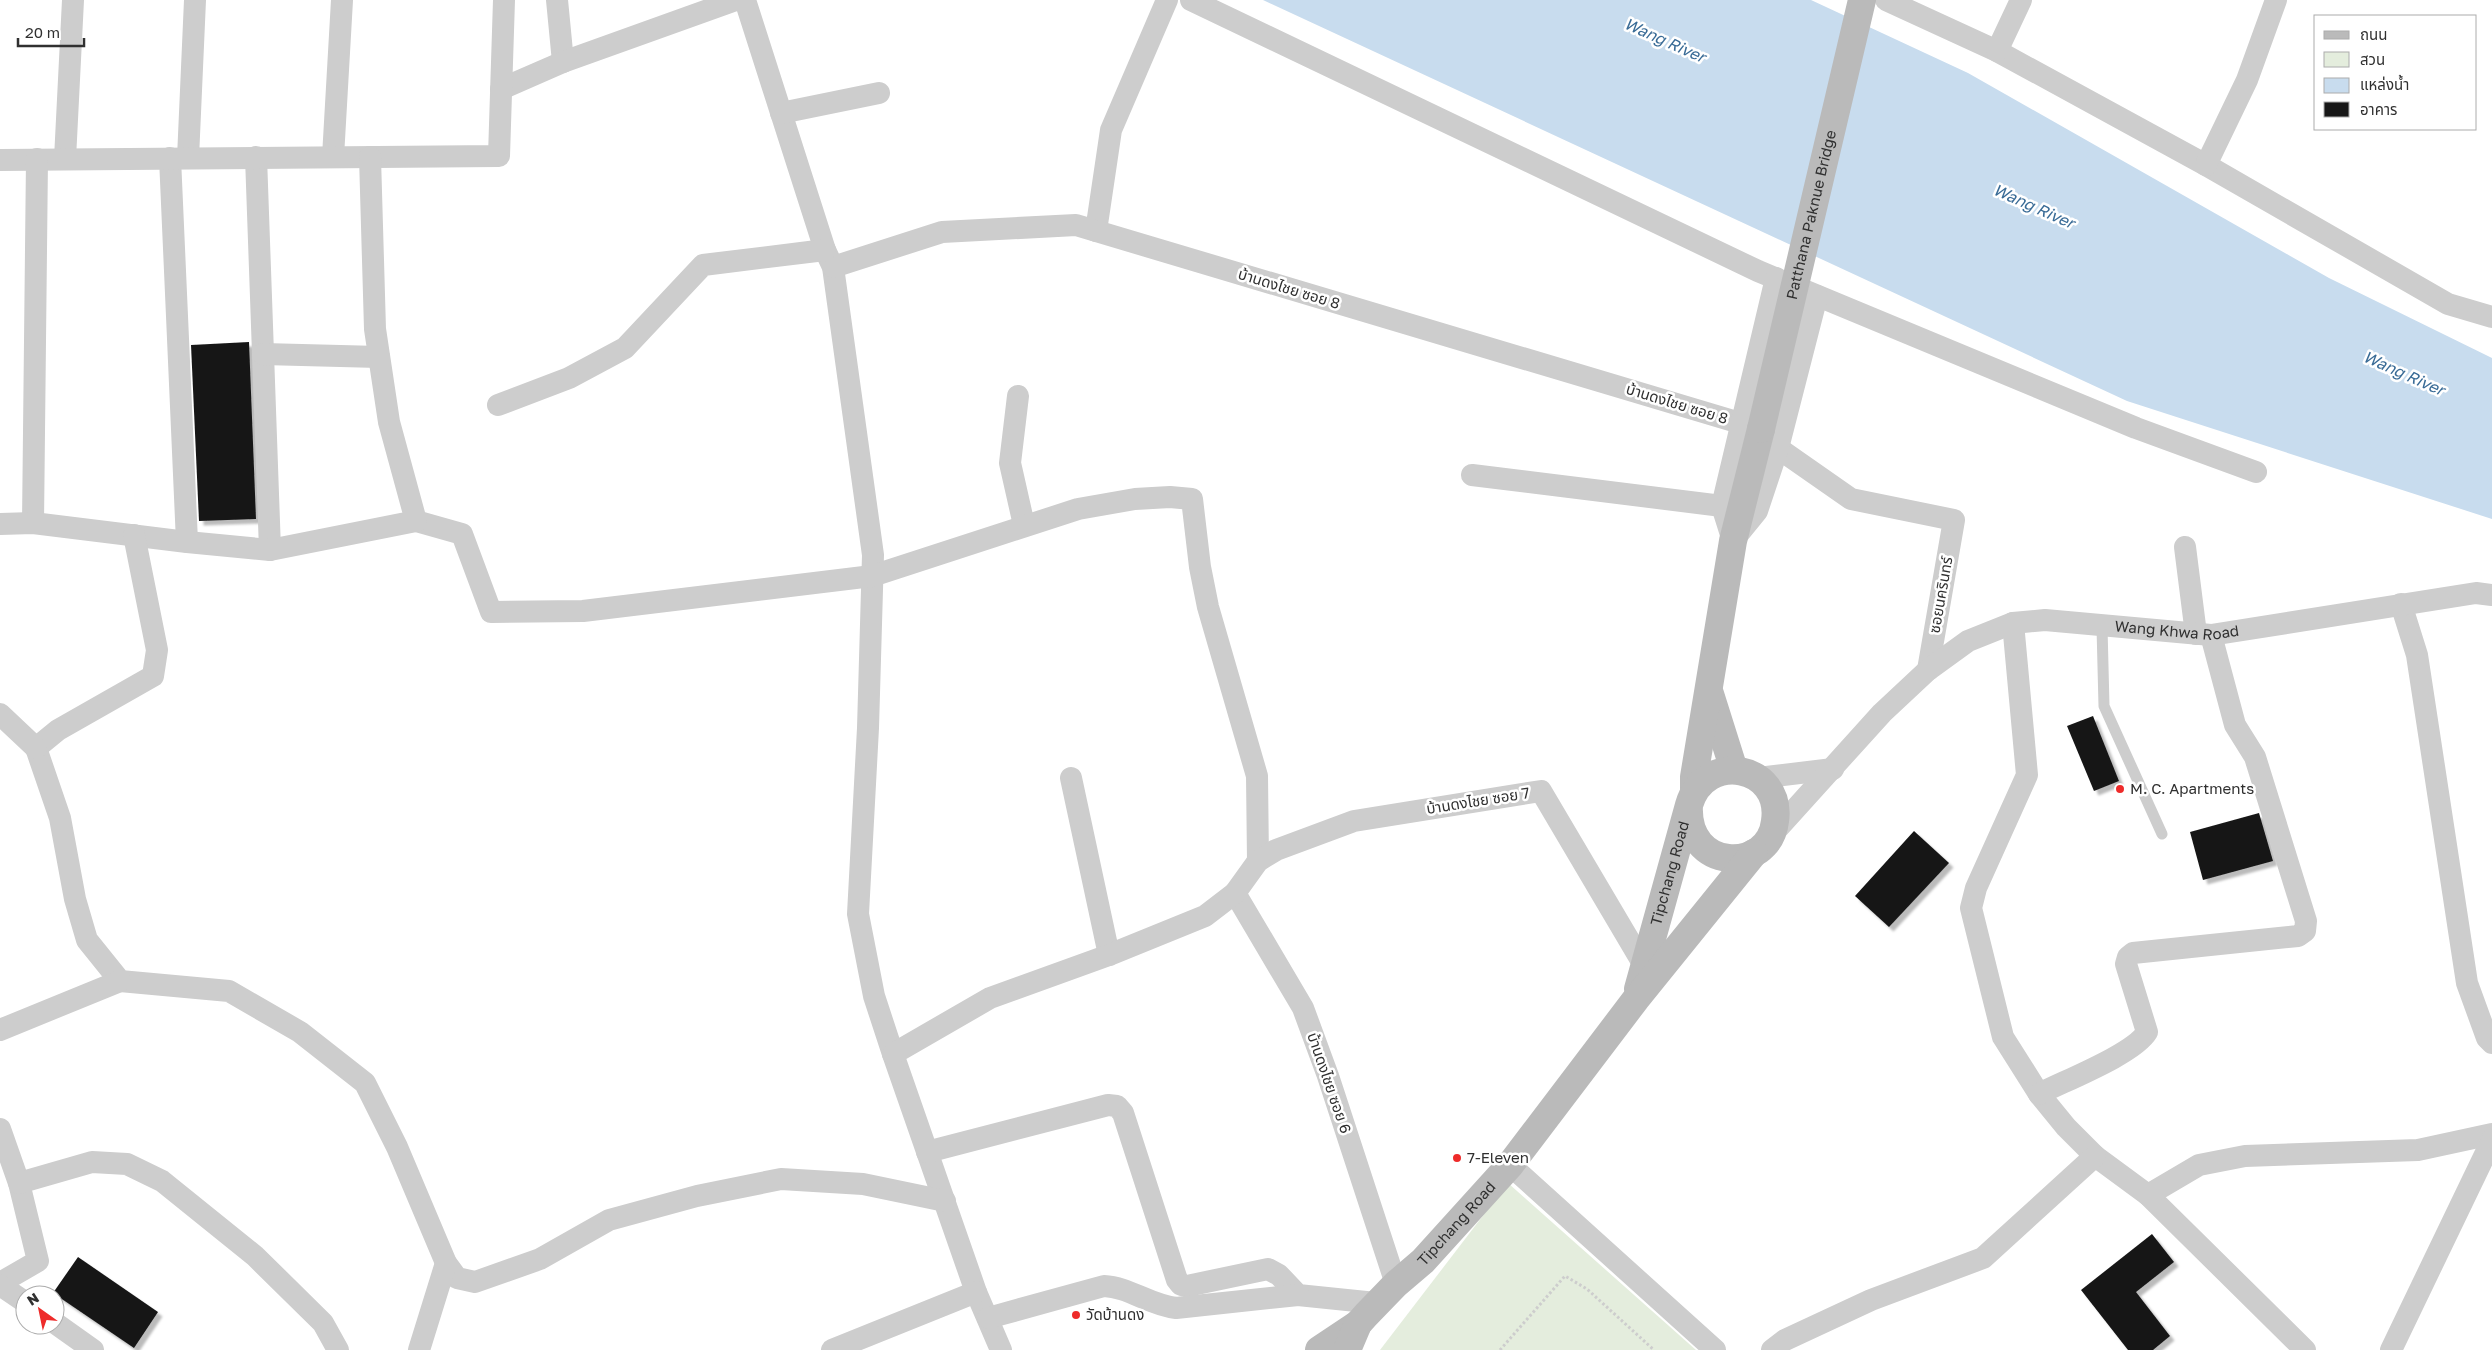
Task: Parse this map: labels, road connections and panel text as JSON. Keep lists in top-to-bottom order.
{
  "streets": {
    "street": [
      "Patthana Paknue Bridge",
      "บ้านดงไชย ซอย 8",
      "ซอยนครินทร์",
      "Wang Khwa Road",
      "บ้านดงไชย ซอย 7",
      "Tipchang Road",
      "บ้านดงไชย ซอย 6"
    ]
  },
  "crossings": [
    ["Patthana Paknue Bridge", "บ้านดงไชย ซอย 8"],
    ["Patthana Paknue Bridge", "Tipchang Road"],
    ["บ้านดงไชย ซอย 8", "ซอยนครินทร์"],
    ["ซอยนครินทร์", "Wang Khwa Road"],
    ["Wang Khwa Road", "Tipchang Road"],
    ["บ้านดงไชย ซอย 7", "Tipchang Road"],
    ["บ้านดงไชย ซอย 7", "บ้านดงไชย ซอย 6"],
    ["Tipchang Road", "บ้านดงไชย ซอย 6"]
  ],
  "water": ["Wang River"],
  "places": ["M. C. Apartments", "7-Eleven", "วัดบ้านดง"],
  "legend": [
    "ถนน",
    "สวน",
    "แหล่งน้ำ",
    "อาคาร"
  ],
  "scale_bar": "20 m",
  "north": "top left"
}
